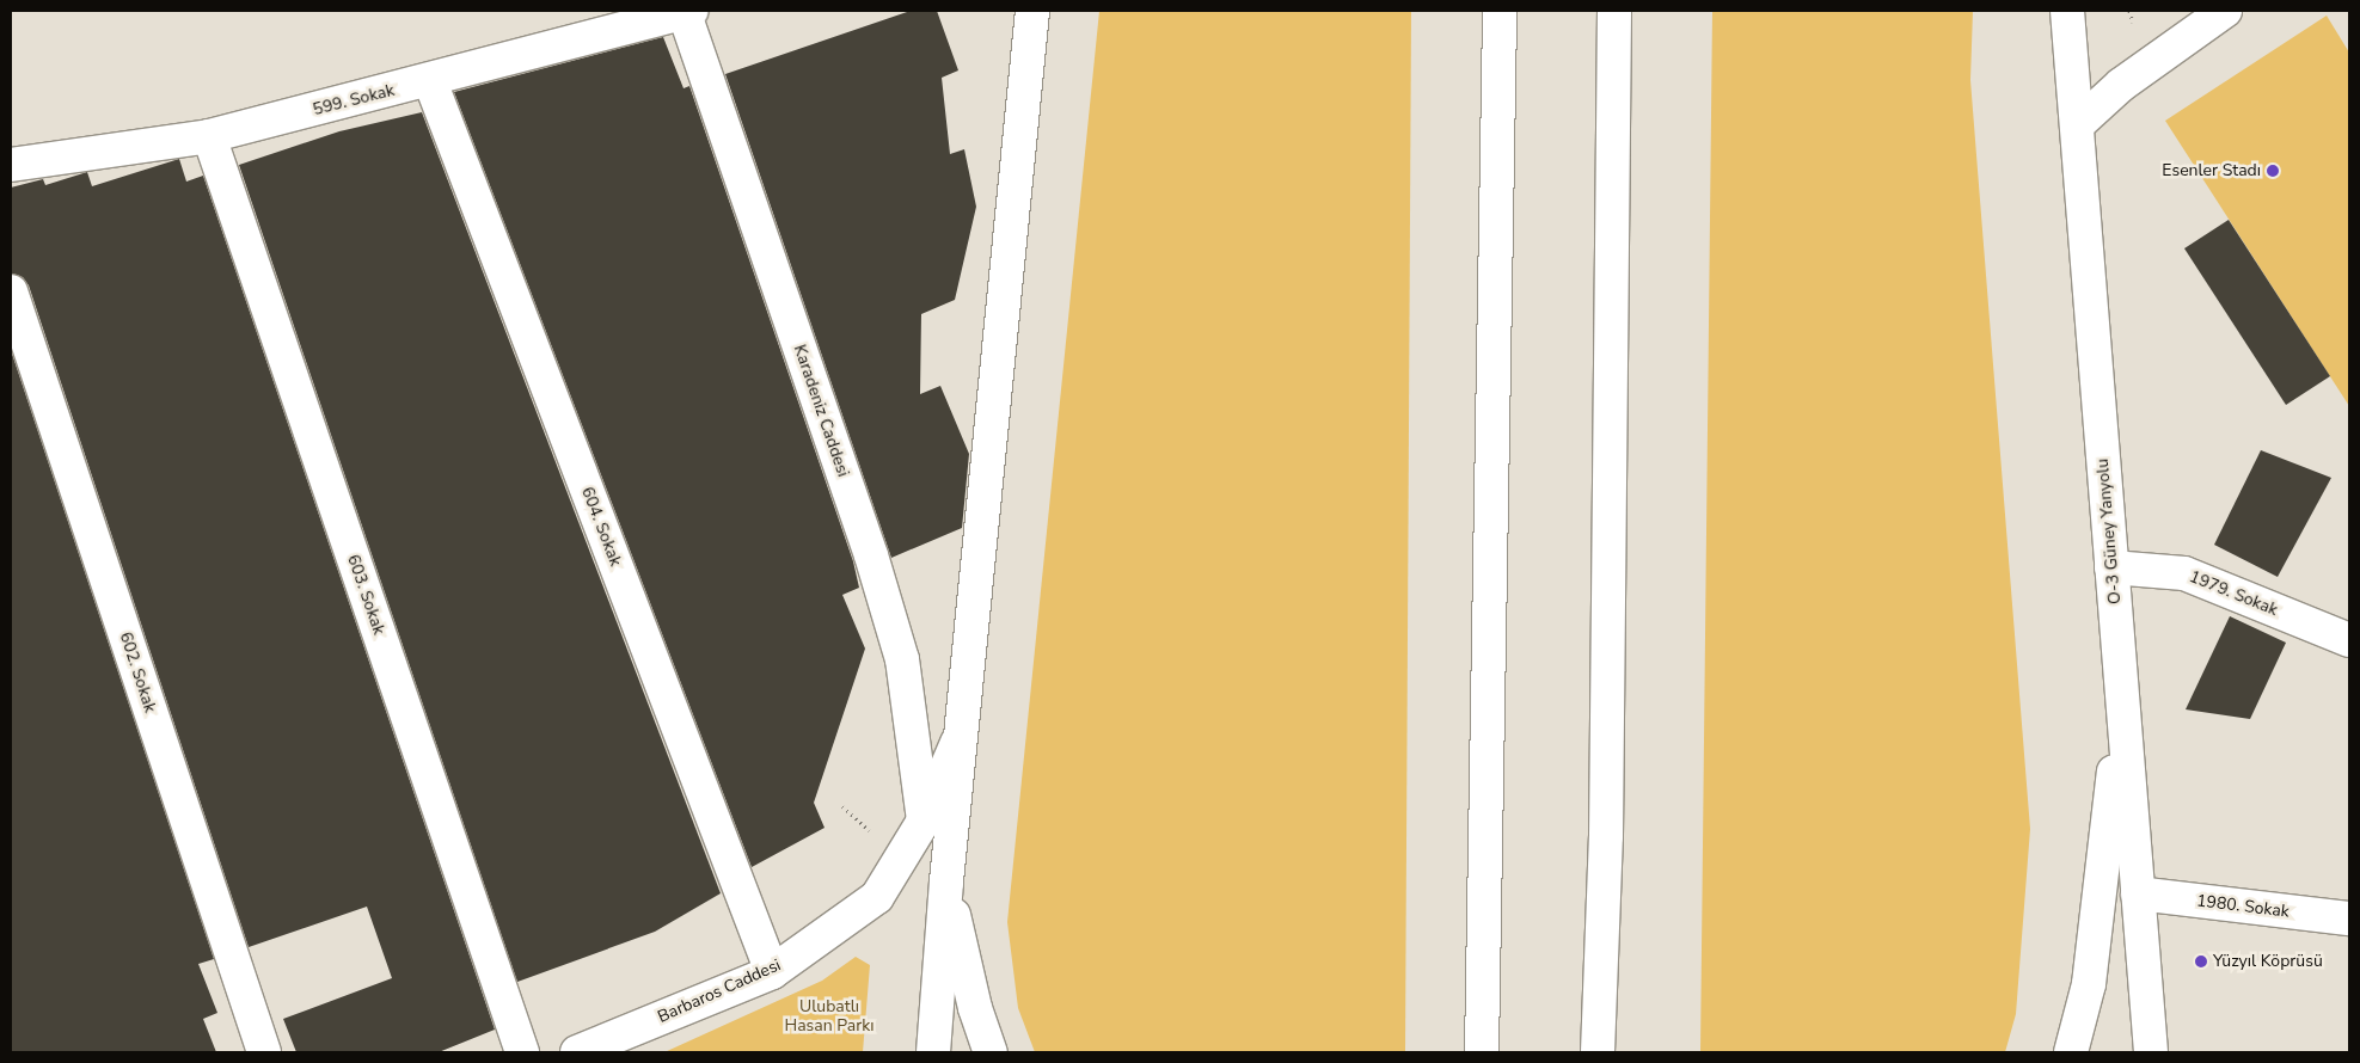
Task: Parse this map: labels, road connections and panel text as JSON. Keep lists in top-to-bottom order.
{
  "streets": {
    "main road": [
      "599. Sokak",
      "Karadeniz Caddesi",
      "604. Sokak",
      "O-3 Güney Yanyolu",
      "1979. Sokak",
      "603. Sokak",
      "602. Sokak",
      "1980. Sokak",
      "Barbaros Caddesi"
    ]
  },
  "crossings": [
    ["599. Sokak", "Karadeniz Caddesi"],
    ["599. Sokak", "604. Sokak"],
    ["599. Sokak", "603. Sokak"],
    ["Karadeniz Caddesi", "Barbaros Caddesi"],
    ["604. Sokak", "Barbaros Caddesi"],
    ["O-3 Güney Yanyolu", "1979. Sokak"],
    ["O-3 Güney Yanyolu", "1980. Sokak"]
  ],
  "parks": ["Ulubatlı Hasan Parkı"],
  "places": ["Esenler Stadı", "Yüzyıl Köprüsü"]
}
